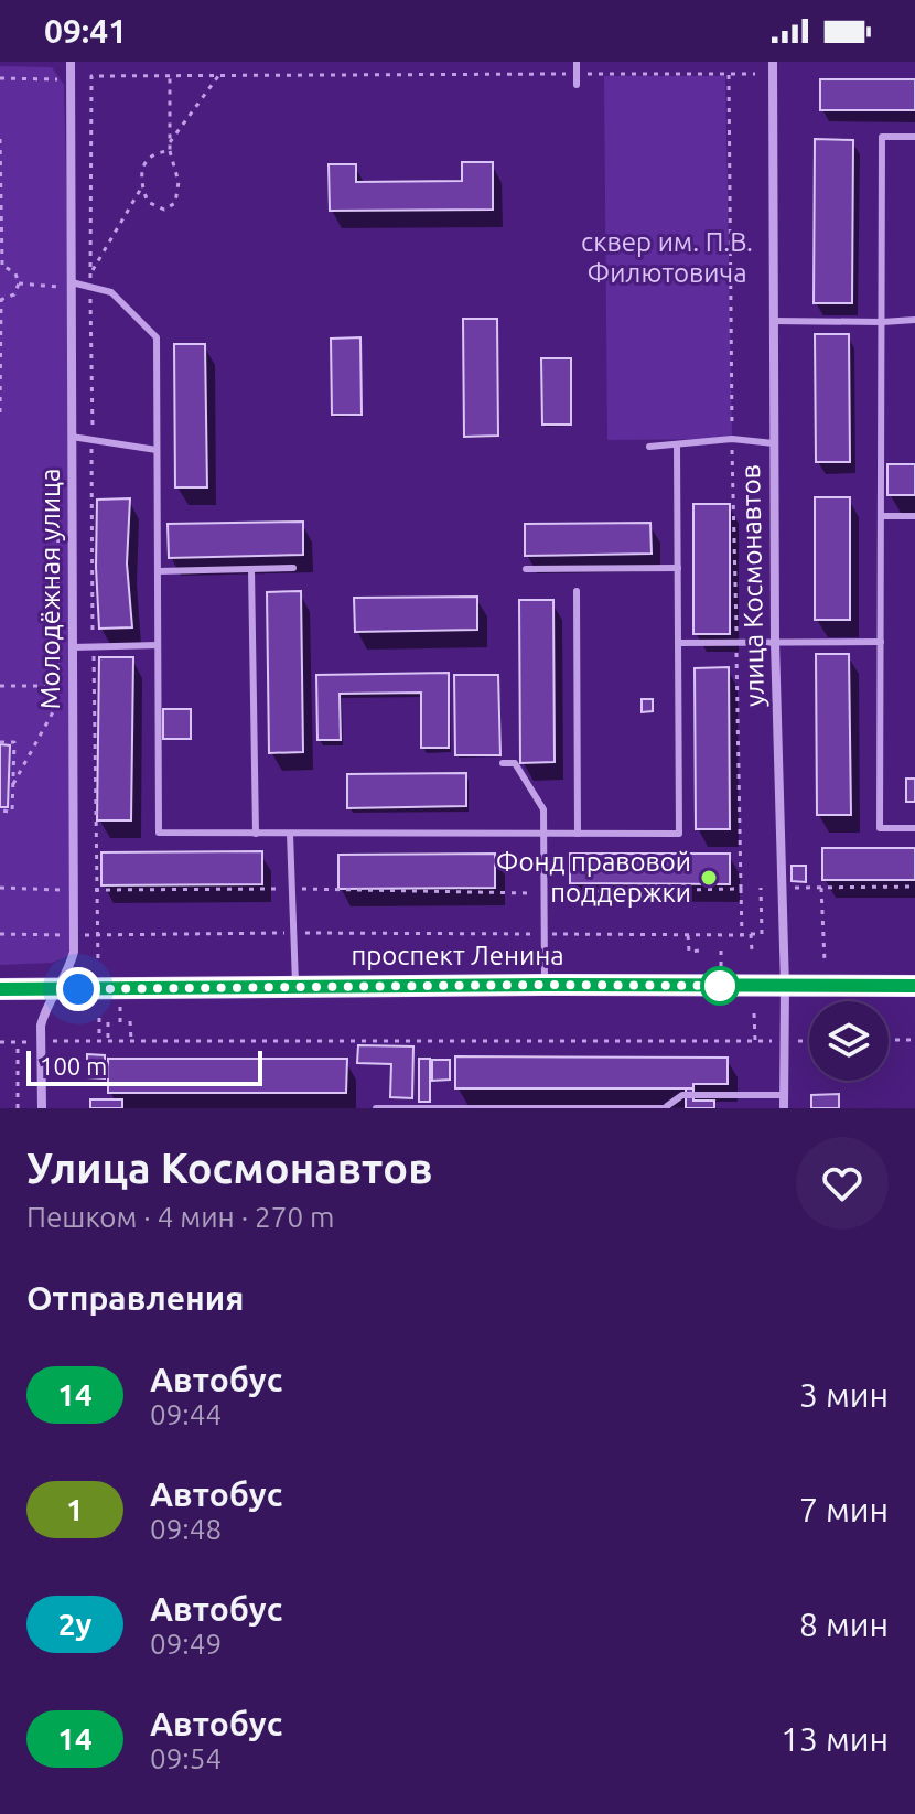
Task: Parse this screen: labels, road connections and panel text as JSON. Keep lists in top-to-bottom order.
{
  "streets": {
    "main road": ["проспект Ленина"],
    "street": ["улица Космонавтов", "Молодёжная улица"]
  },
  "crossings": [
    ["улица Космонавтов", "проспект Ленина"],
    ["Молодёжная улица", "проспект Ленина"]
  ],
  "parks": ["сквер им. П.В. Филютовича"],
  "places": ["Фонд правовой поддержки"],
  "lines": ["bus line 14"],
  "scale_bar": "100 m",
  "page": {
    "status": "09:41",
    "scale": "100 m",
    "heading": [
      ["Улица Космонавтов", "Пешком · 4 мин · 270 m"],
      "Отправления"
    ],
    "list": [
      {
        "mark": "14",
        "name": "Автобус",
        "note": "09:44",
        "value": "3 мин"
      },
      {
        "mark": "1",
        "name": "Автобус",
        "note": "09:48",
        "value": "7 мин"
      },
      {
        "mark": "2у",
        "name": "Автобус",
        "note": "09:49",
        "value": "8 мин"
      },
      {
        "mark": "14",
        "name": "Автобус",
        "note": "09:54",
        "value": "13 мин"
      }
    ]
  }
}
